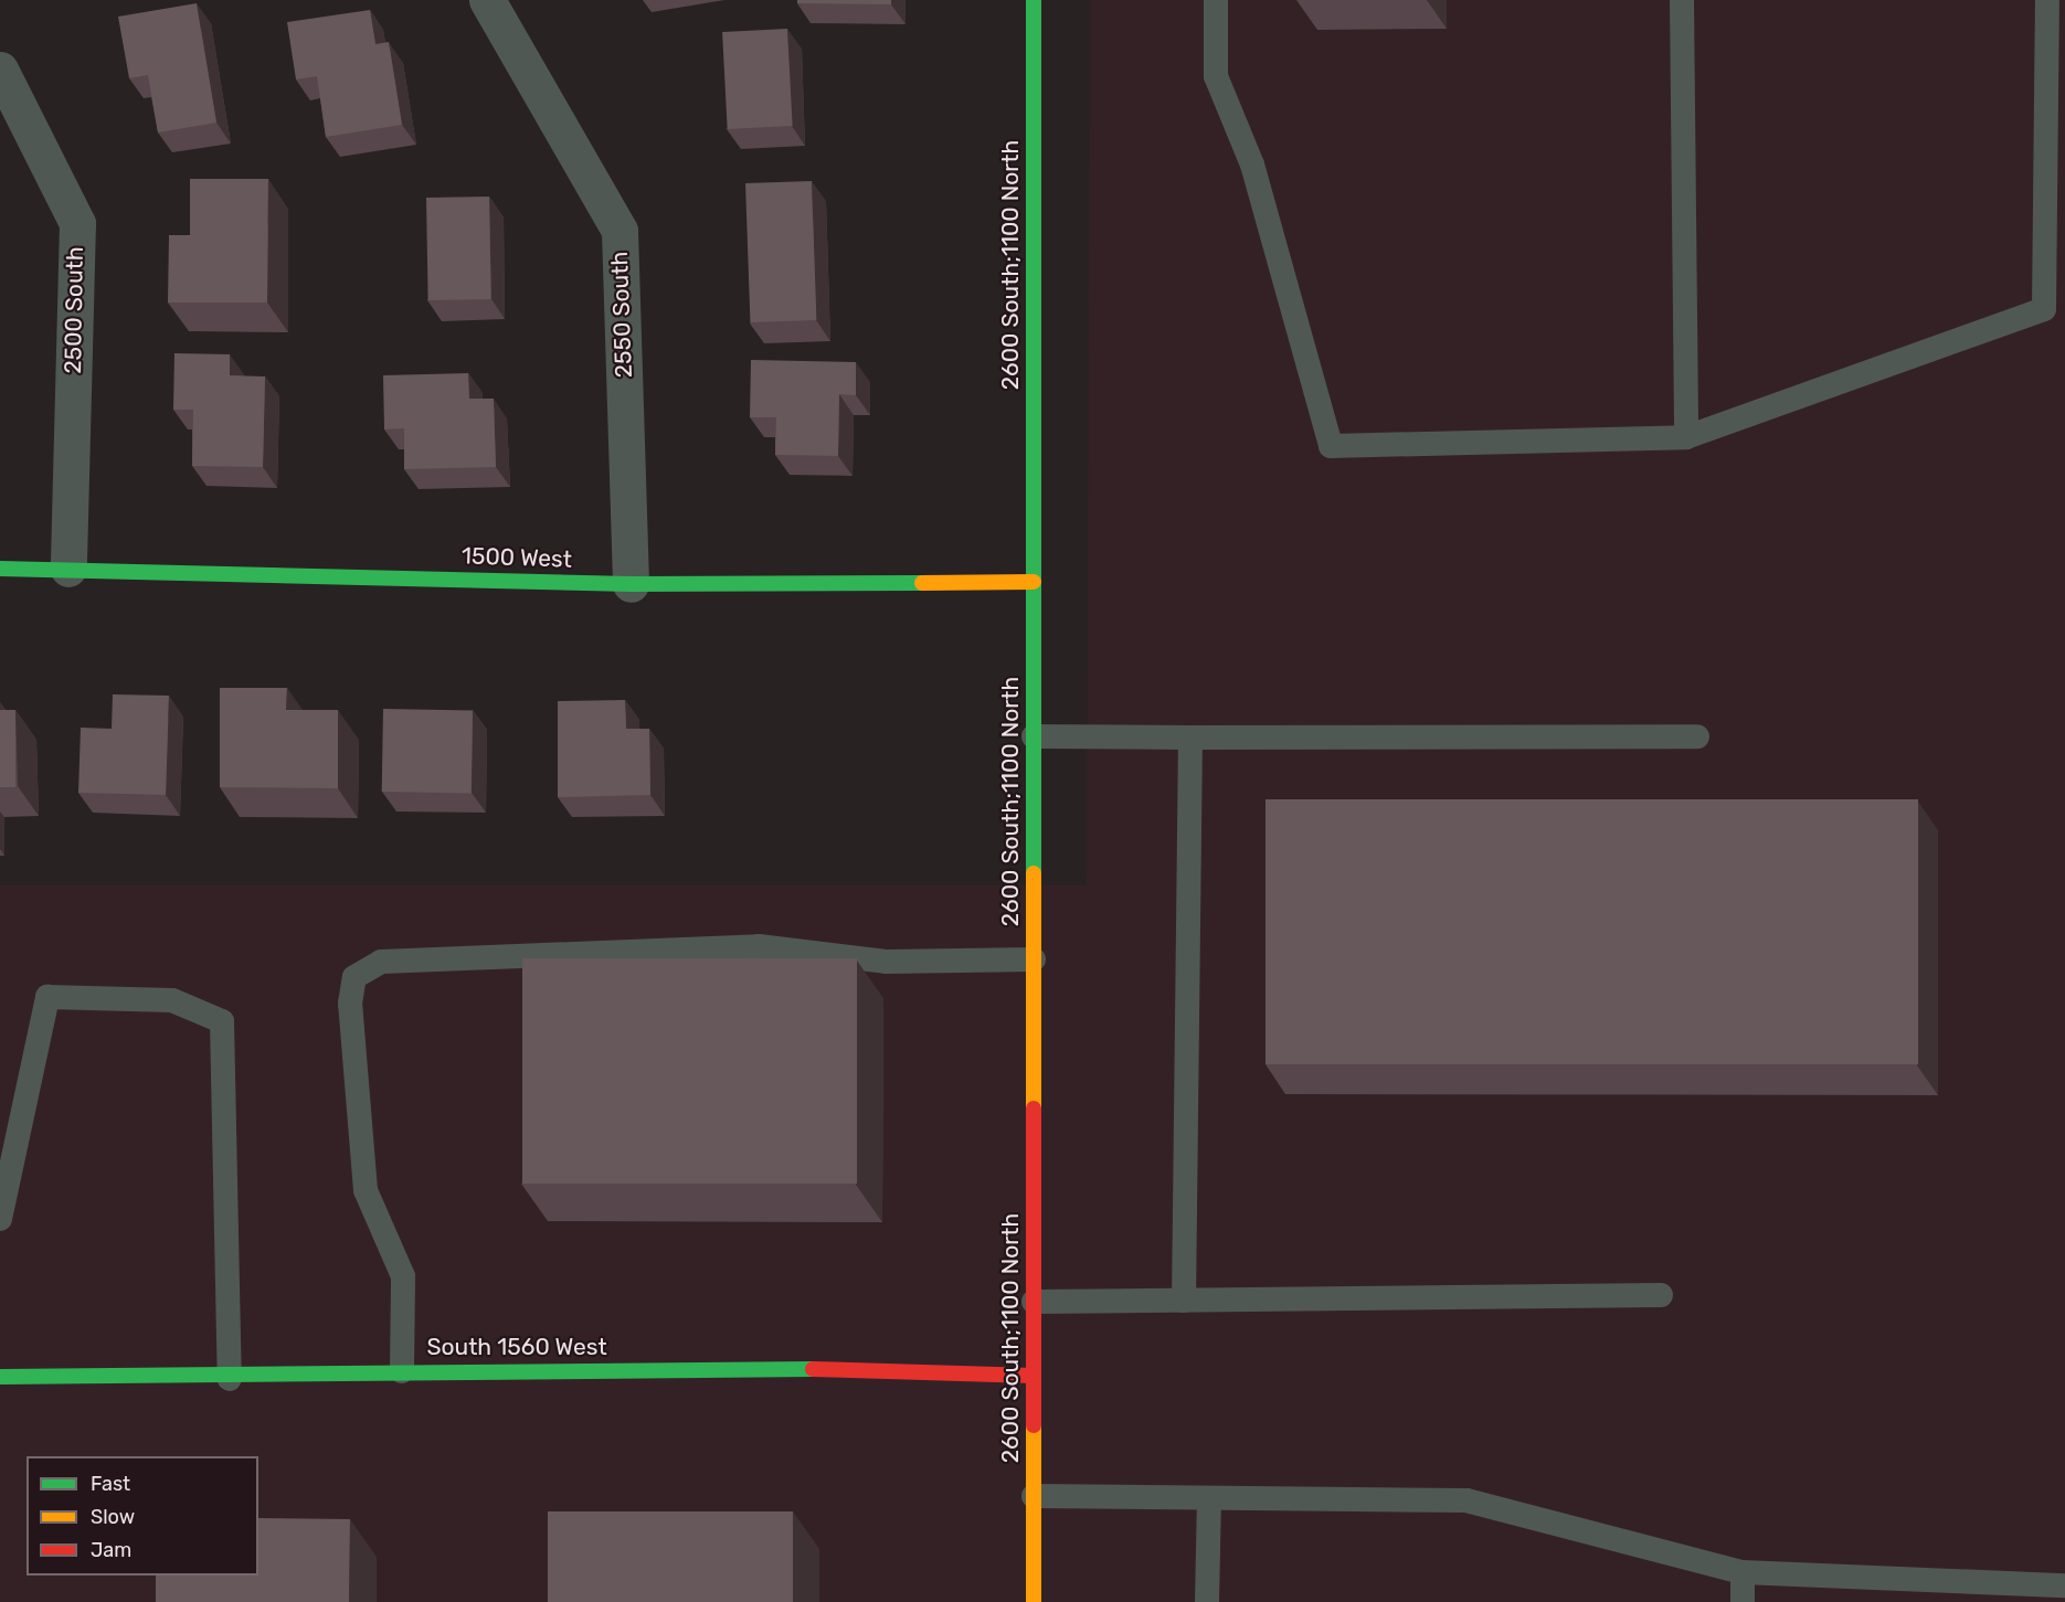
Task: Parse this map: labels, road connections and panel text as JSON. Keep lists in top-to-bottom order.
{
  "streets": {
    "street": [
      "2600 South;1100 North",
      "2500 South",
      "2550 South",
      "1500 West",
      "South 1560 West"
    ]
  },
  "crossings": [
    ["2600 South;1100 North", "1500 West"],
    ["2600 South;1100 North", "South 1560 West"],
    ["2500 South", "1500 West"],
    ["2550 South", "1500 West"]
  ],
  "legend": ["Fast", "Slow", "Jam"]
}
